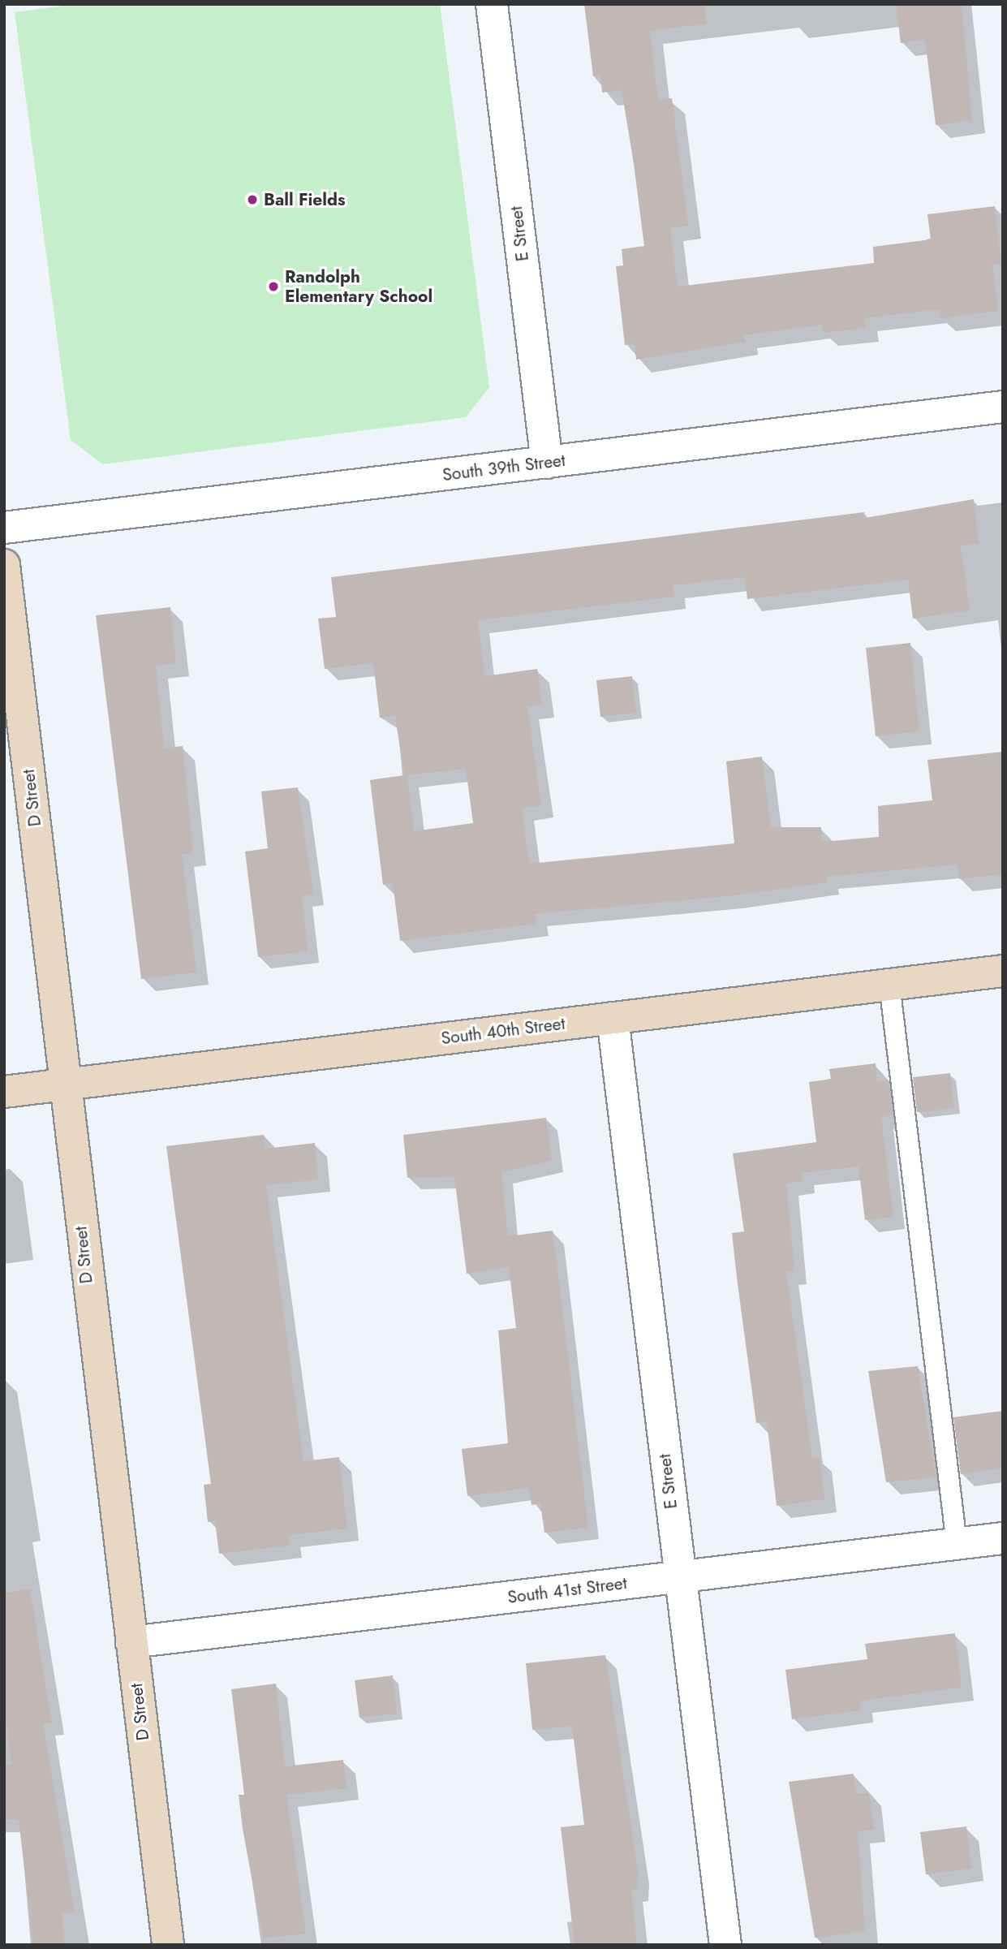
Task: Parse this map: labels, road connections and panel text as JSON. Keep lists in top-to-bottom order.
{
  "streets": {
    "street": [
      "E Street",
      "South 39th Street",
      "D Street",
      "South 40th Street",
      "South 41st Street"
    ]
  },
  "crossings": [
    ["E Street", "South 39th Street"],
    ["E Street", "South 40th Street"],
    ["E Street", "South 41st Street"],
    ["D Street", "South 40th Street"],
    ["D Street", "South 41st Street"]
  ],
  "places": ["Ball Fields", "Randolph Elementary School"]
}
